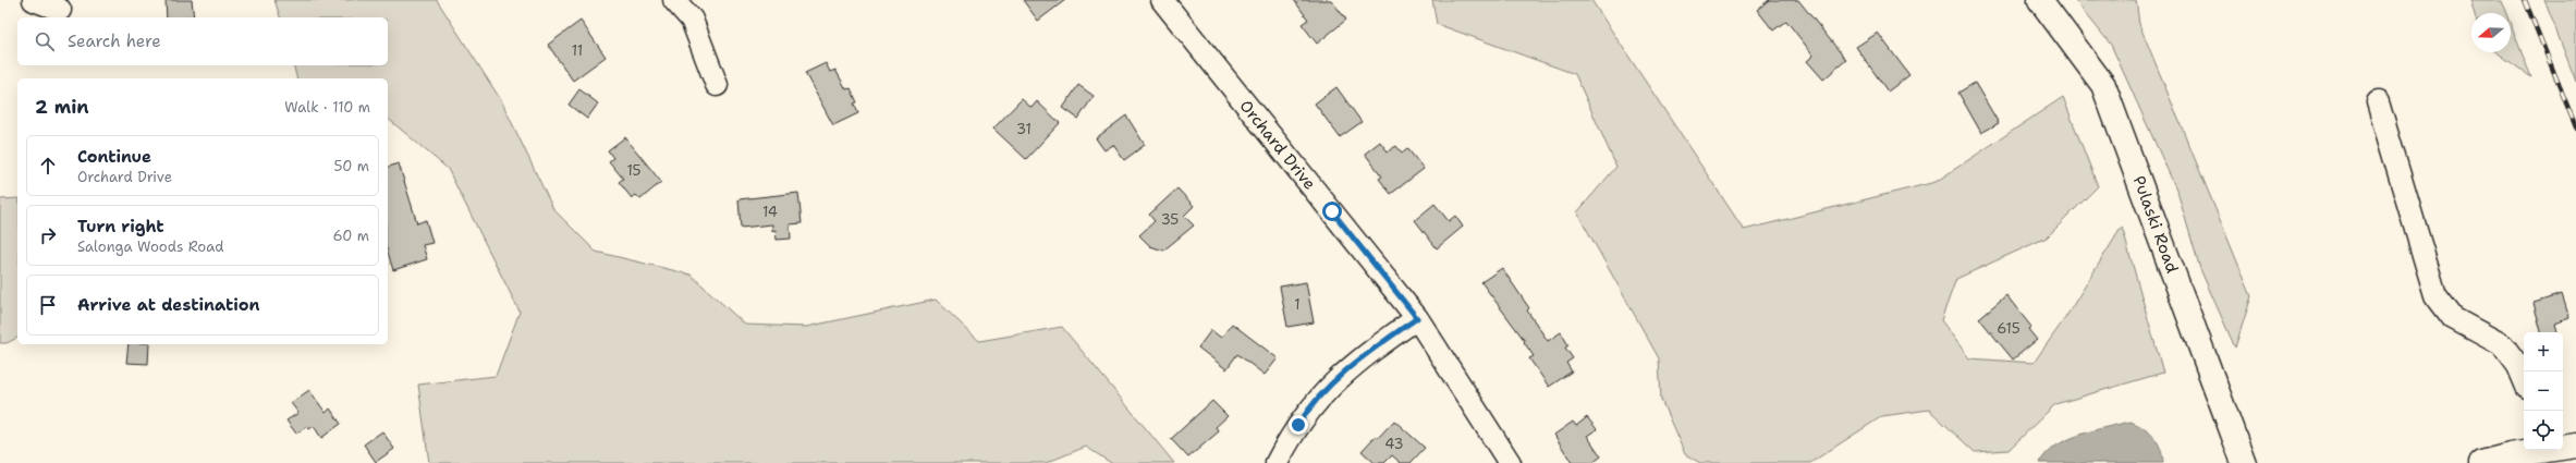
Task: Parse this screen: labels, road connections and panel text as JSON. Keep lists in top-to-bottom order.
{
  "streets": {
    "main road": ["Pulaski Road"],
    "street": ["Orchard Drive"]
  },
  "house_numbers": [
    "11",
    "31",
    "15",
    "14",
    "35",
    "1",
    "615",
    "43"
  ],
  "north": "left",
  "page": {
    "search": "Search here",
    "heading": ["2 min", "Walk · 110 m"],
    "list": [
      ["Continue", "Orchard Drive", "50 m"],
      ["Turn right", "Salonga Woods Road", "60 m"],
      "Arrive at destination"
    ],
    "map_buttons": ["+", "−"]
  }
}
